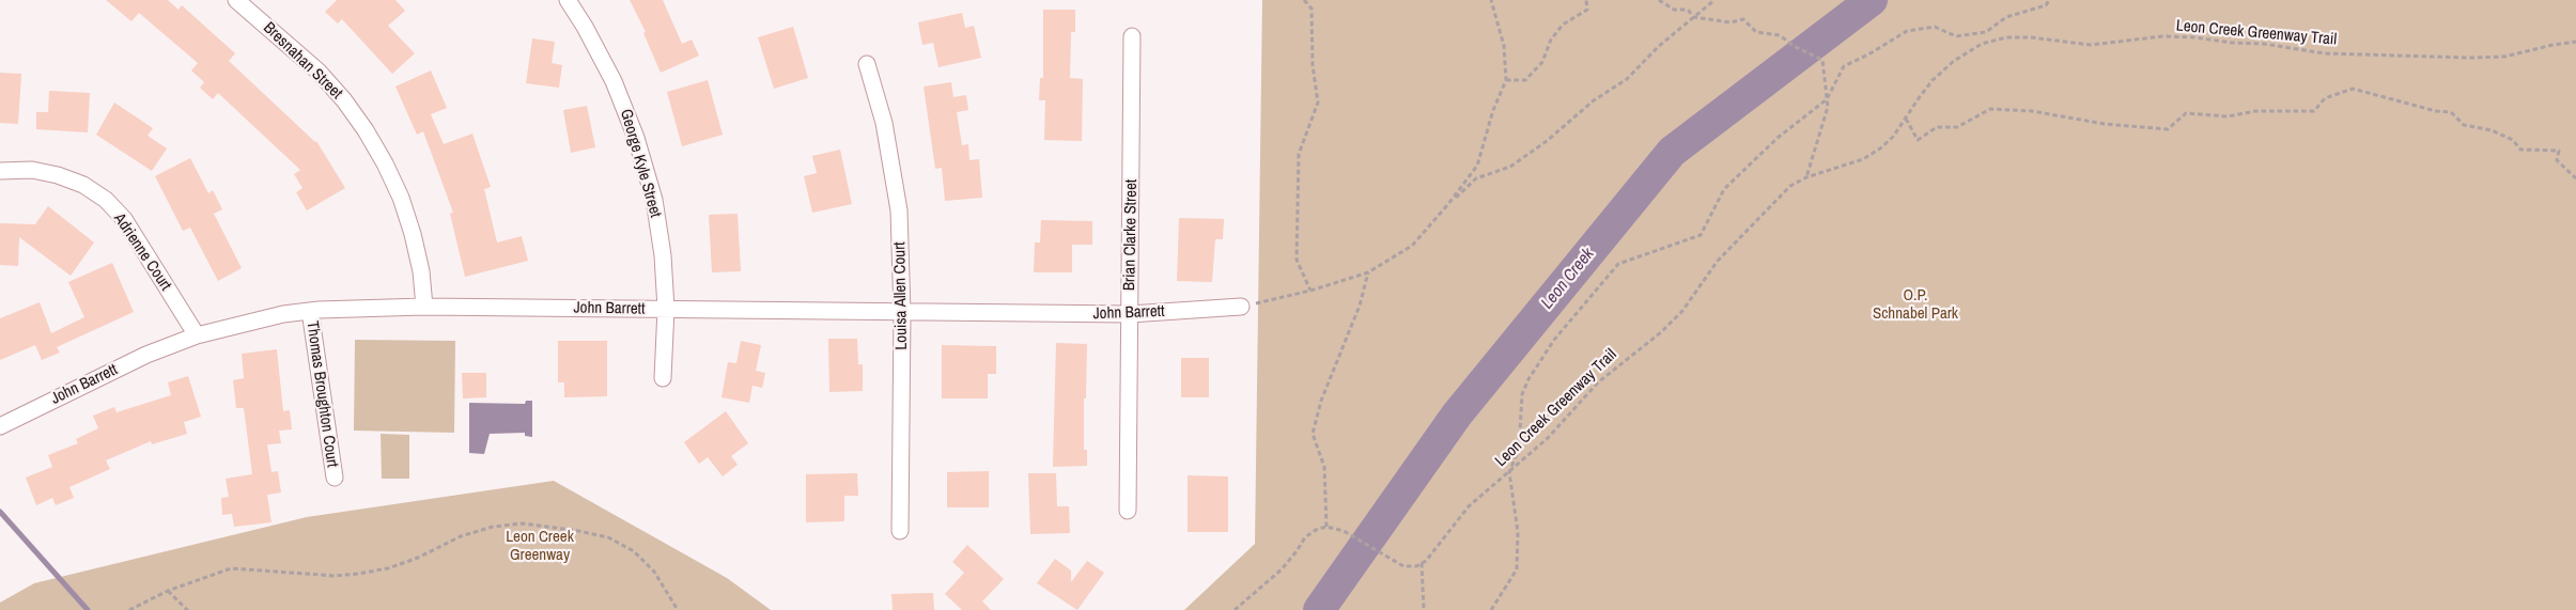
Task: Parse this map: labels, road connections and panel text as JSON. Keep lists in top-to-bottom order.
{
  "streets": {
    "street": [
      "Bresnahan Street",
      "George Kyle Street",
      "Brian Clarke Street",
      "Adrienne Court",
      "Louisa Allen Court",
      "John Barrett",
      "Thomas Broughton Court"
    ],
    "path": ["Leon Creek Greenway Trail"]
  },
  "crossings": [
    ["Bresnahan Street", "John Barrett"],
    ["George Kyle Street", "John Barrett"],
    ["Brian Clarke Street", "John Barrett"],
    ["Adrienne Court", "John Barrett"],
    ["Louisa Allen Court", "John Barrett"],
    ["John Barrett", "Thomas Broughton Court"]
  ],
  "water": ["Leon Creek"],
  "parks": ["O.P. Schnabel Park", "Leon Creek Greenway"]
}
